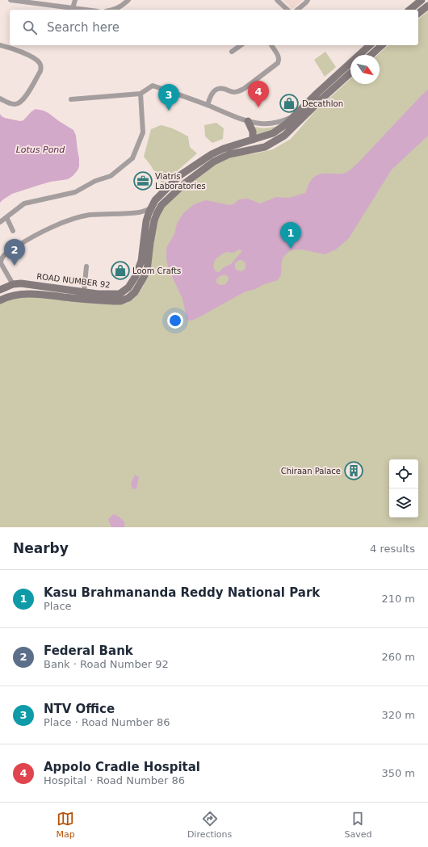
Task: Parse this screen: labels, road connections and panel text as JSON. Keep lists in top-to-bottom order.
{
  "streets": {
    "main road": ["ROAD NUMBER 92"]
  },
  "water": ["Lotus Pond"],
  "places": {
    "shop": ["Decathlon", "Loom Crafts"],
    "office": ["Viatris Laboratories"],
    "building": ["Chiraan Palace"]
  },
  "north": "bottom right",
  "page": {
    "search": "Search here",
    "pins": [
      "4",
      "3",
      "1",
      "2"
    ],
    "heading": ["Nearby", "4 results"],
    "list": [
      {
        "mark": "1",
        "name": "Kasu Brahmananda Reddy National Park",
        "note": "Place",
        "value": "210 m"
      },
      {
        "mark": "2",
        "name": "Federal Bank",
        "note": "Bank · Road Number 92",
        "value": "260 m"
      },
      {
        "mark": "3",
        "name": "NTV Office",
        "note": "Place · Road Number 86",
        "value": "320 m"
      },
      {
        "mark": "4",
        "name": "Appolo Cradle Hospital",
        "note": "Hospital · Road Number 86",
        "value": "350 m"
      }
    ],
    "nav": ["Map", "Directions", "Saved"]
  }
}
